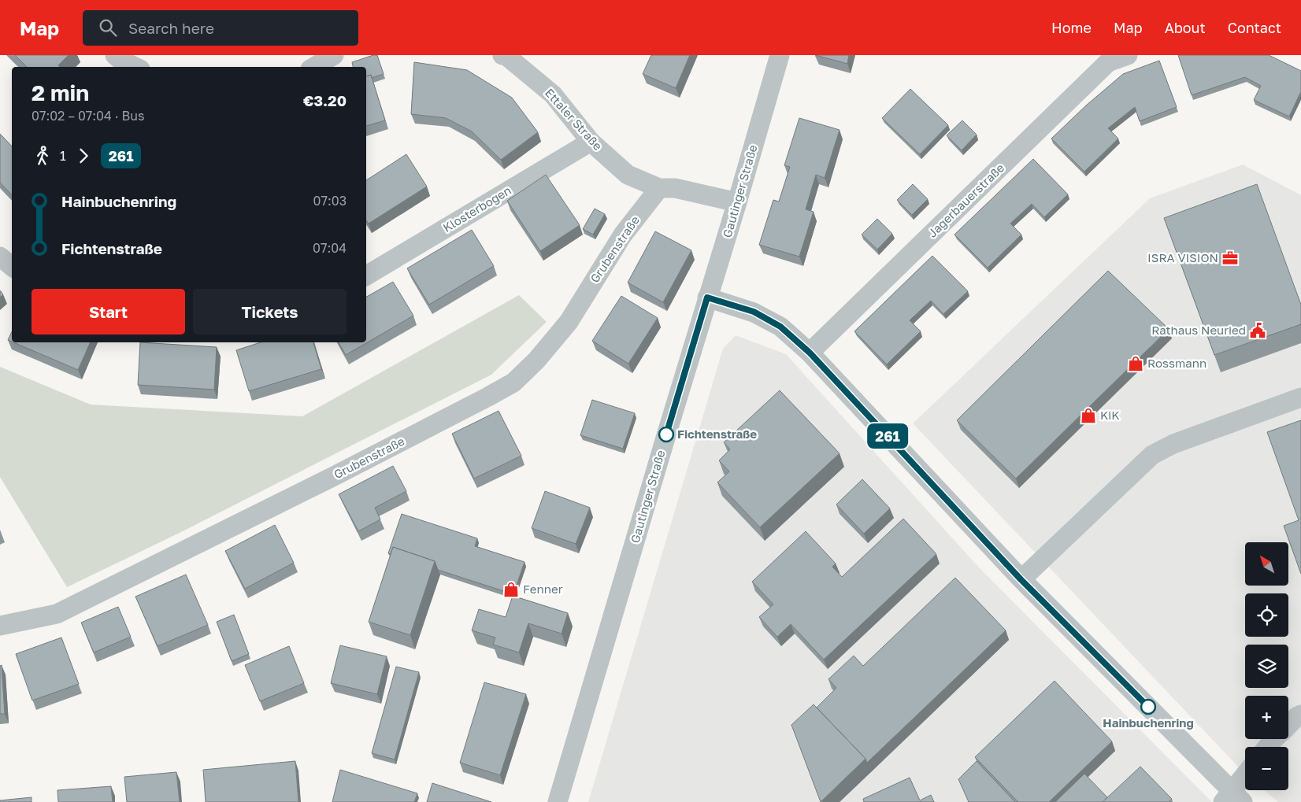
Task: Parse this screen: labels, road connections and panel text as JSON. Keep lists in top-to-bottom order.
{
  "streets": {
    "street": [
      "Ettaler Straße",
      "Gautinger Straße",
      "Jagerbauerstraße",
      "Klosterbogen",
      "Grubenstraße"
    ]
  },
  "crossings": [
    ["Ettaler Straße", "Gautinger Straße"],
    ["Ettaler Straße", "Klosterbogen"],
    ["Ettaler Straße", "Grubenstraße"]
  ],
  "places": {
    "office": ["ISRA VISION"],
    "public building": ["Rathaus Neuried"],
    "shop": ["Rossmann", "KiK", "Fenner"],
    "other": ["Fichtenstraße", "Hainbuchenring"]
  },
  "lines": ["bus line 261"],
  "north": "top left",
  "page": {
    "header": "Map",
    "search": "Search here",
    "nav": [
      "Home",
      "Map",
      "About",
      "Contact"
    ],
    "on_map": "261",
    "heading": ["2 min", "07:02 – 07:04 · Bus", "€3.20"],
    "legs": ["1", "261"],
    "list": [
      {
        "name": "Hainbuchenring",
        "value": "07:03"
      },
      {
        "name": "Fichtenstraße",
        "value": "07:04"
      }
    ],
    "buttons": ["Start", "Tickets"],
    "map_buttons": ["+", "−"]
  }
}
